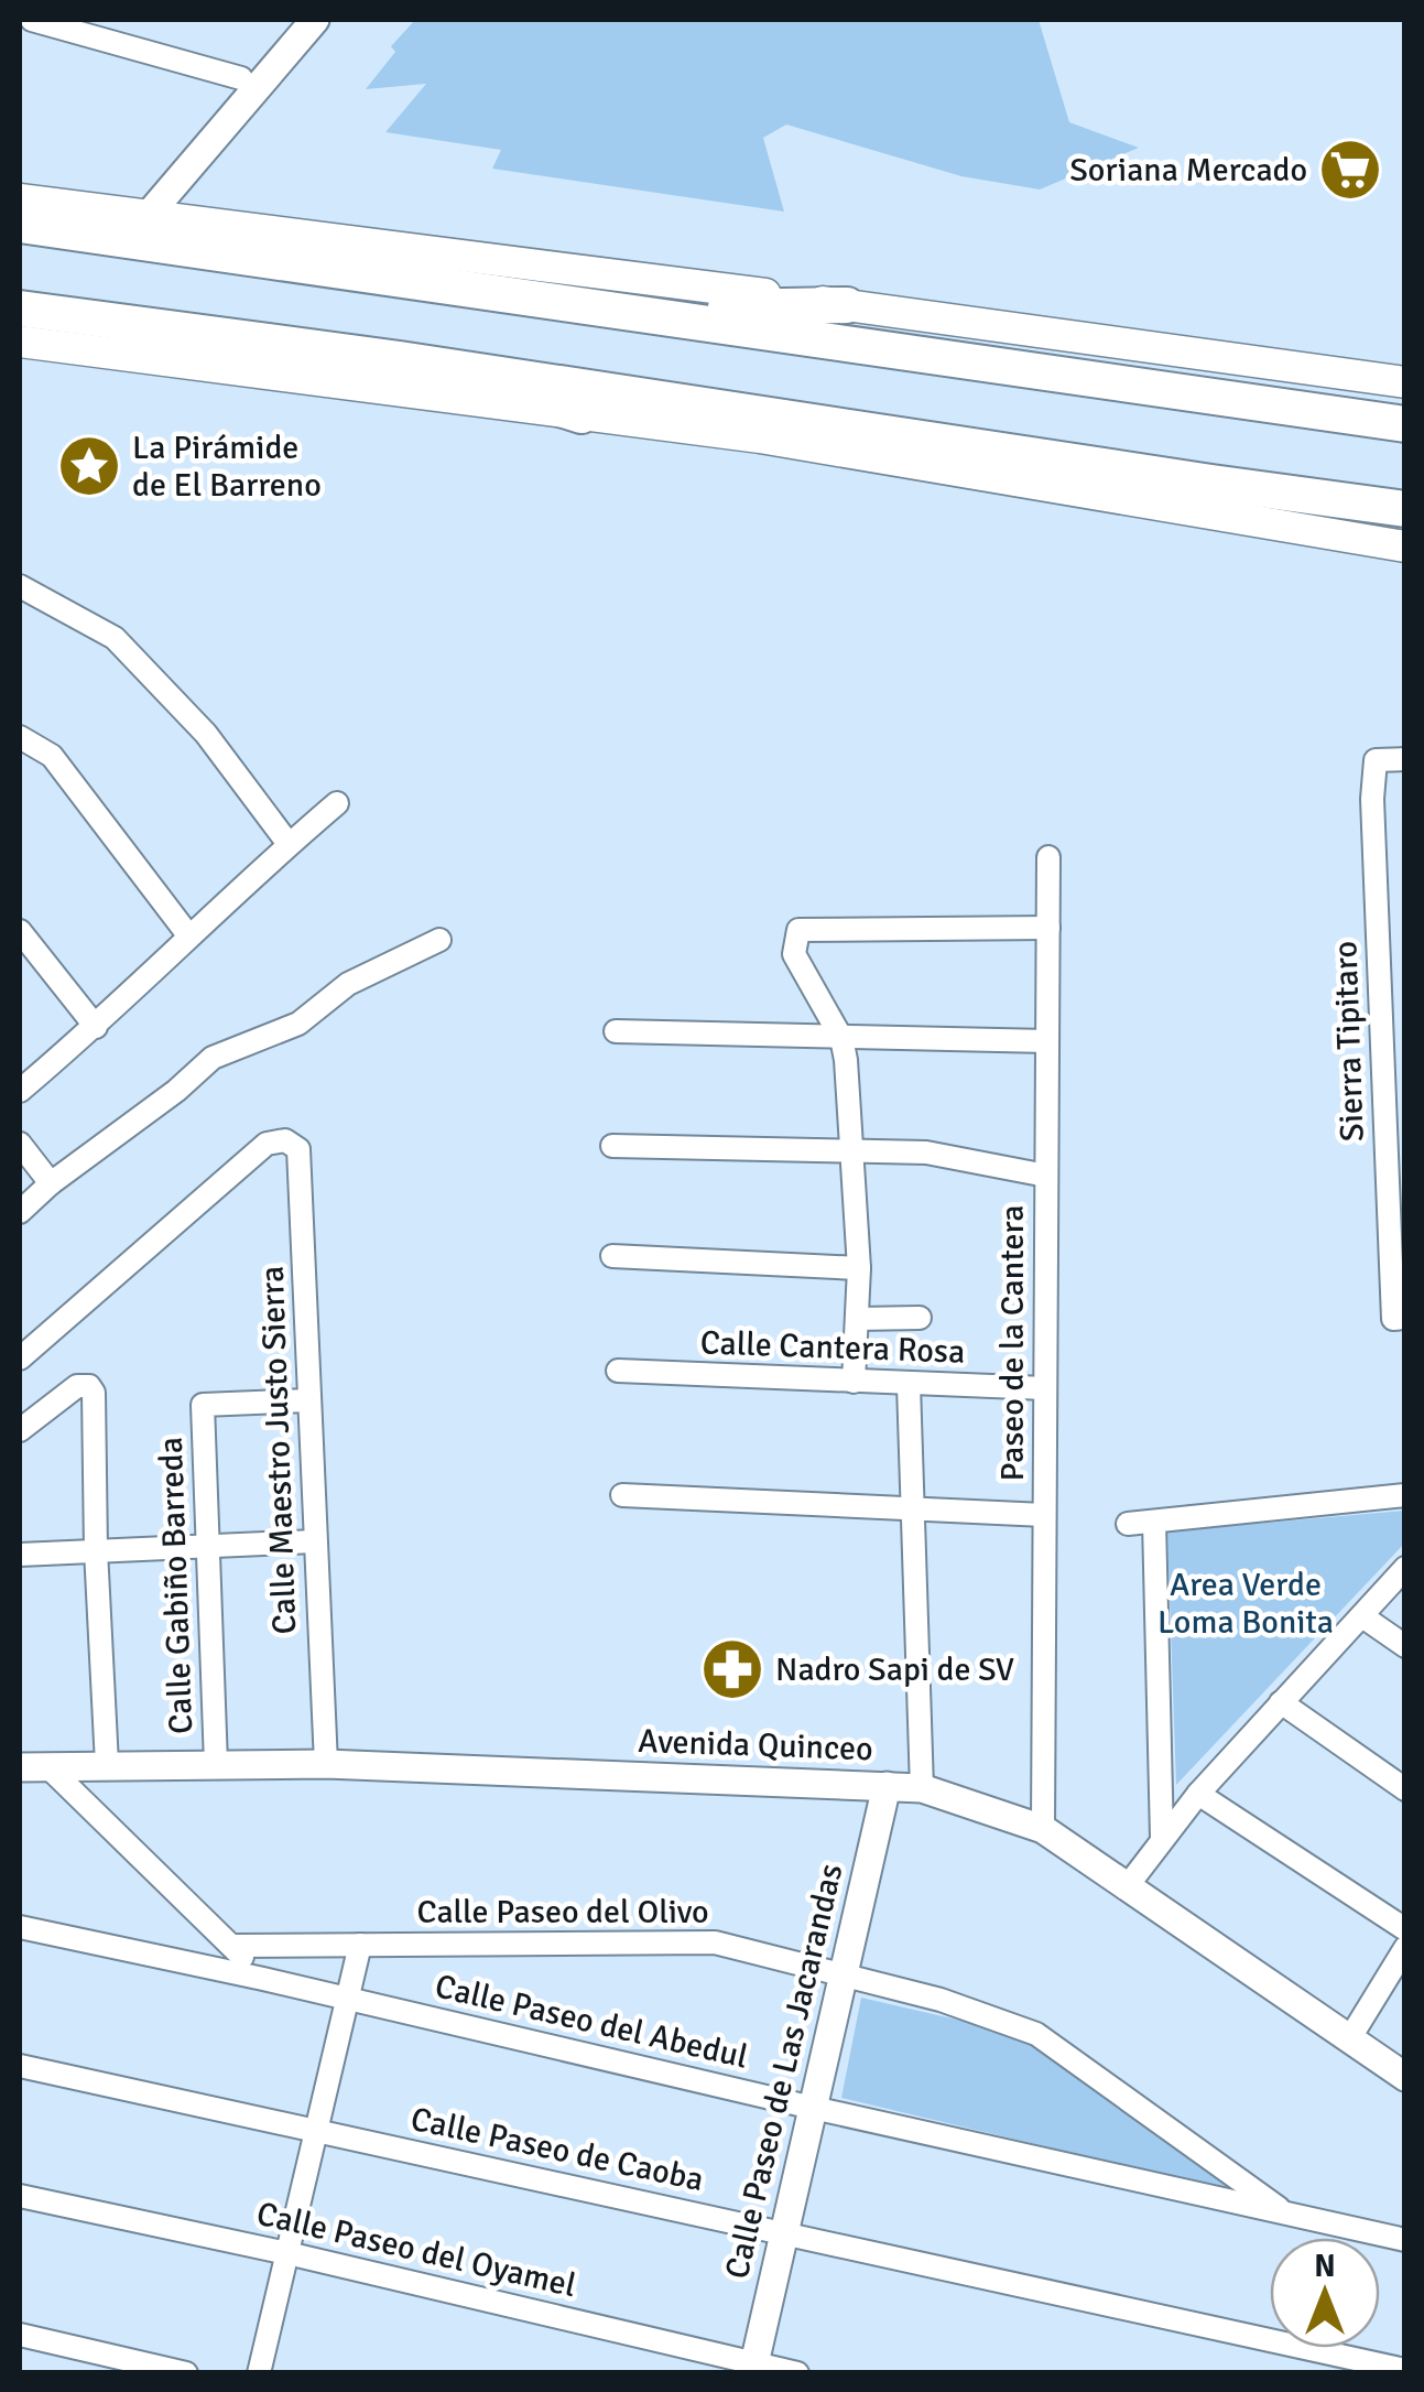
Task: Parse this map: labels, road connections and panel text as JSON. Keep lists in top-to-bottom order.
{
  "streets": {
    "street": [
      "Sierra Tipitaro",
      "Paseo de la Cantera",
      "Calle Cantera Rosa",
      "Calle Maestro Justo Sierra",
      "Calle Gabiño Barreda",
      "Avenida Quinceo",
      "Calle Paseo del Olivo",
      "Calle Paseo del Abedul",
      "Calle Paseo de Las Jacarandas",
      "Calle Paseo de Caoba",
      "Calle Paseo del Oyamel"
    ]
  },
  "crossings": [
    ["Paseo de la Cantera", "Calle Cantera Rosa"],
    ["Paseo de la Cantera", "Avenida Quinceo"],
    ["Calle Maestro Justo Sierra", "Calle Gabiño Barreda"],
    ["Calle Maestro Justo Sierra", "Avenida Quinceo"],
    ["Calle Gabiño Barreda", "Avenida Quinceo"],
    ["Avenida Quinceo", "Calle Paseo de Las Jacarandas"],
    ["Calle Paseo del Olivo", "Calle Paseo del Abedul"],
    ["Calle Paseo del Olivo", "Calle Paseo de Las Jacarandas"],
    ["Calle Paseo del Abedul", "Calle Paseo de Las Jacarandas"],
    ["Calle Paseo de Las Jacarandas", "Calle Paseo de Caoba"],
    ["Calle Paseo de Las Jacarandas", "Calle Paseo del Oyamel"]
  ],
  "parks": ["Area Verde Loma Bonita"],
  "places": {
    "supermarket": ["Soriana Mercado"],
    "place": ["La Pirámide de El Barreno"],
    "pharmacy": ["Nadro Sapi de SV"]
  },
  "north": "top"
}
